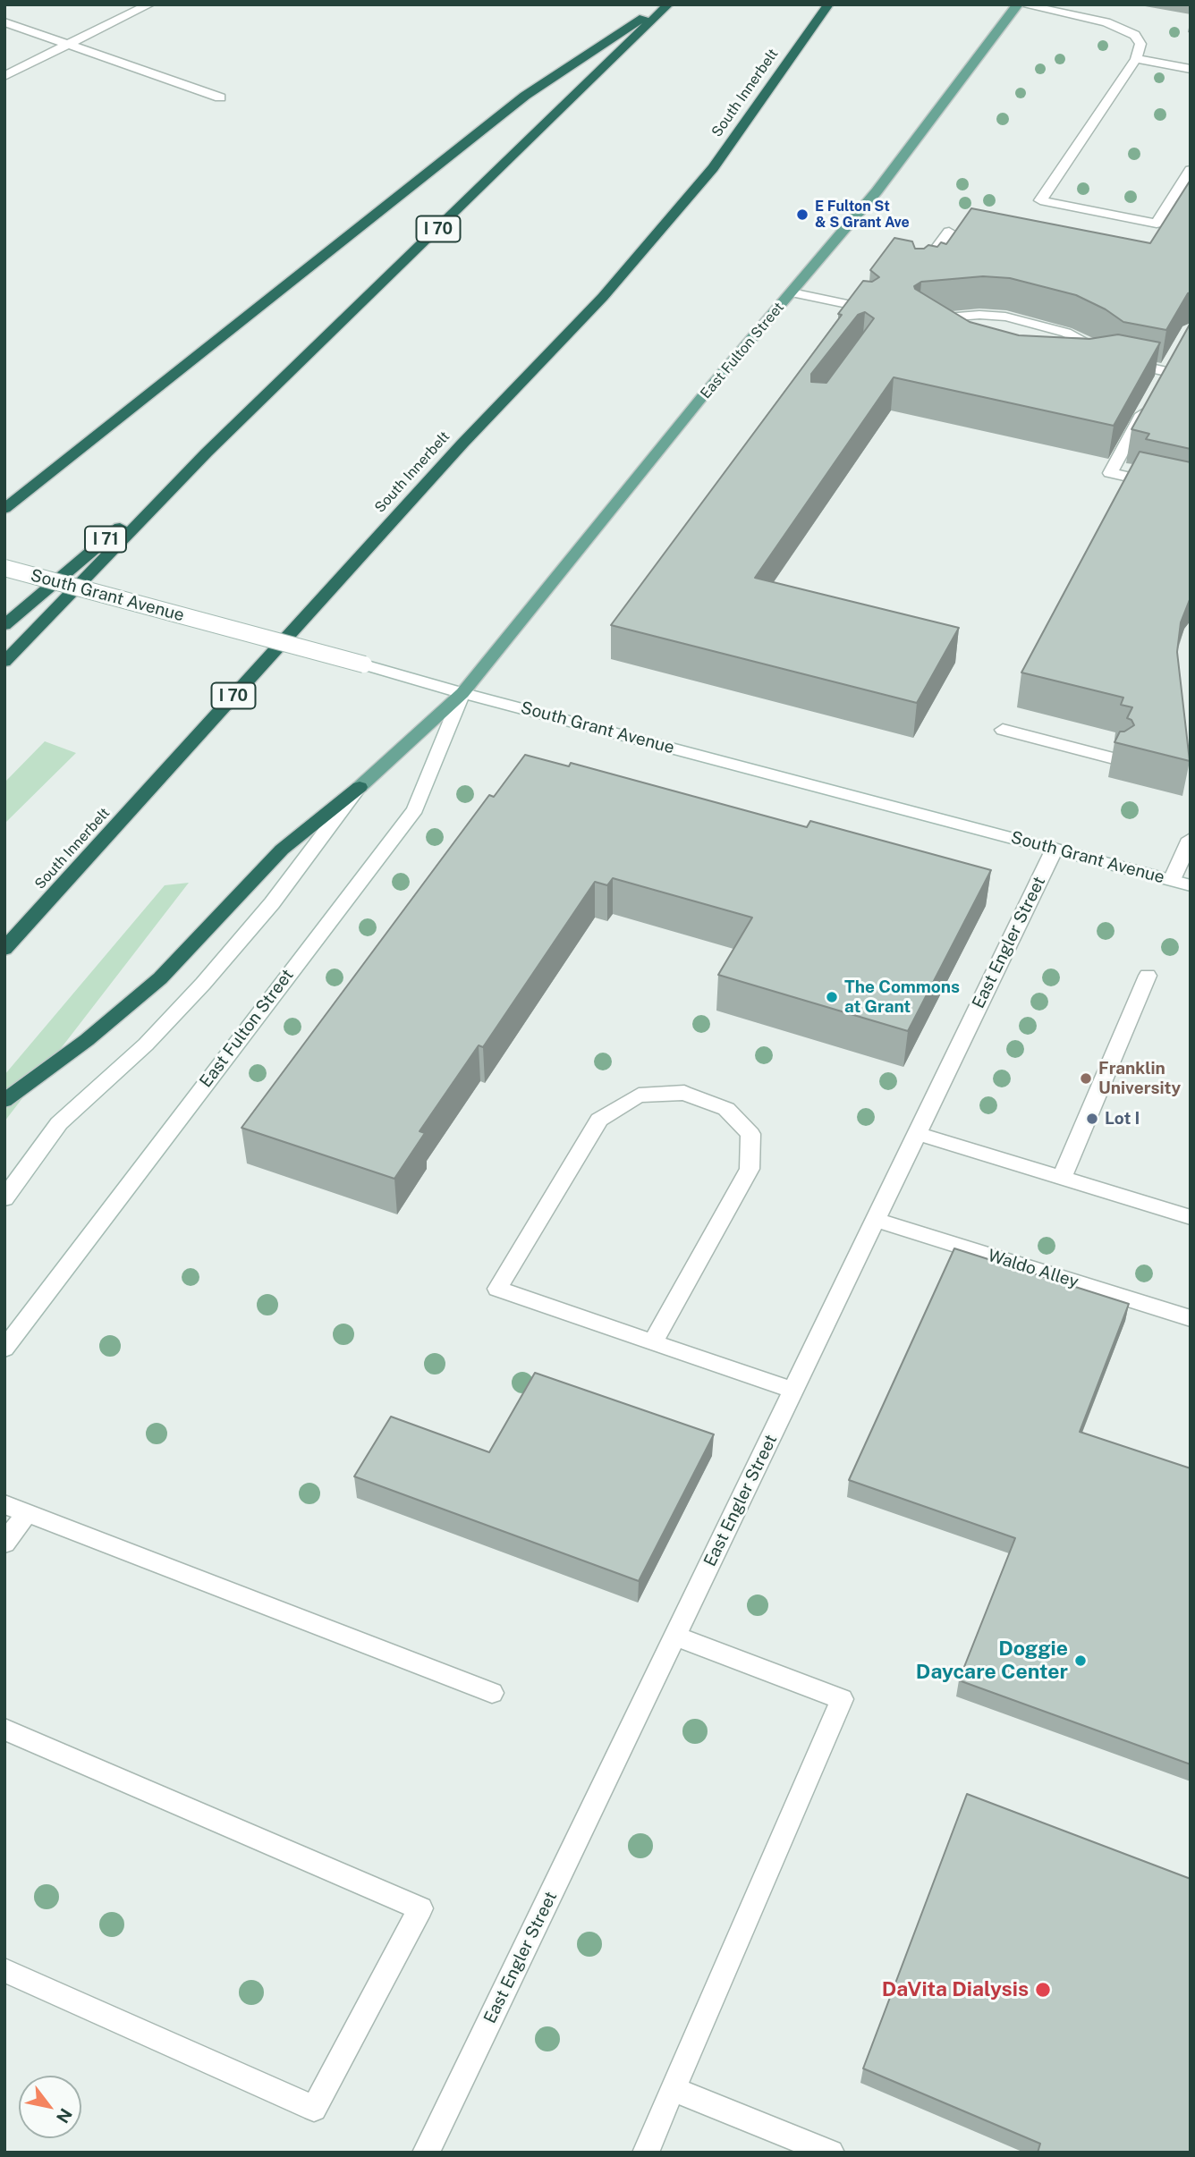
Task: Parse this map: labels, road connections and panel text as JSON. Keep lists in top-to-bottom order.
{
  "streets": {
    "highway": ["South Innerbelt", "I 70", "I 71"],
    "main road": ["East Fulton Street"],
    "street": ["South Grant Avenue", "East Engler Street", "Waldo Alley"]
  },
  "crossings": [
    ["I 70", "I 71"],
    ["East Fulton Street", "South Grant Avenue"],
    ["South Grant Avenue", "East Engler Street"],
    ["East Engler Street", "Waldo Alley"]
  ],
  "places": [
    "E Fulton St & S Grant Ave",
    "The Commons at Grant",
    "Franklin University",
    "Lot I",
    "Doggie Daycare Center",
    "DaVita Dialysis"
  ],
  "north": "bottom right"
}
